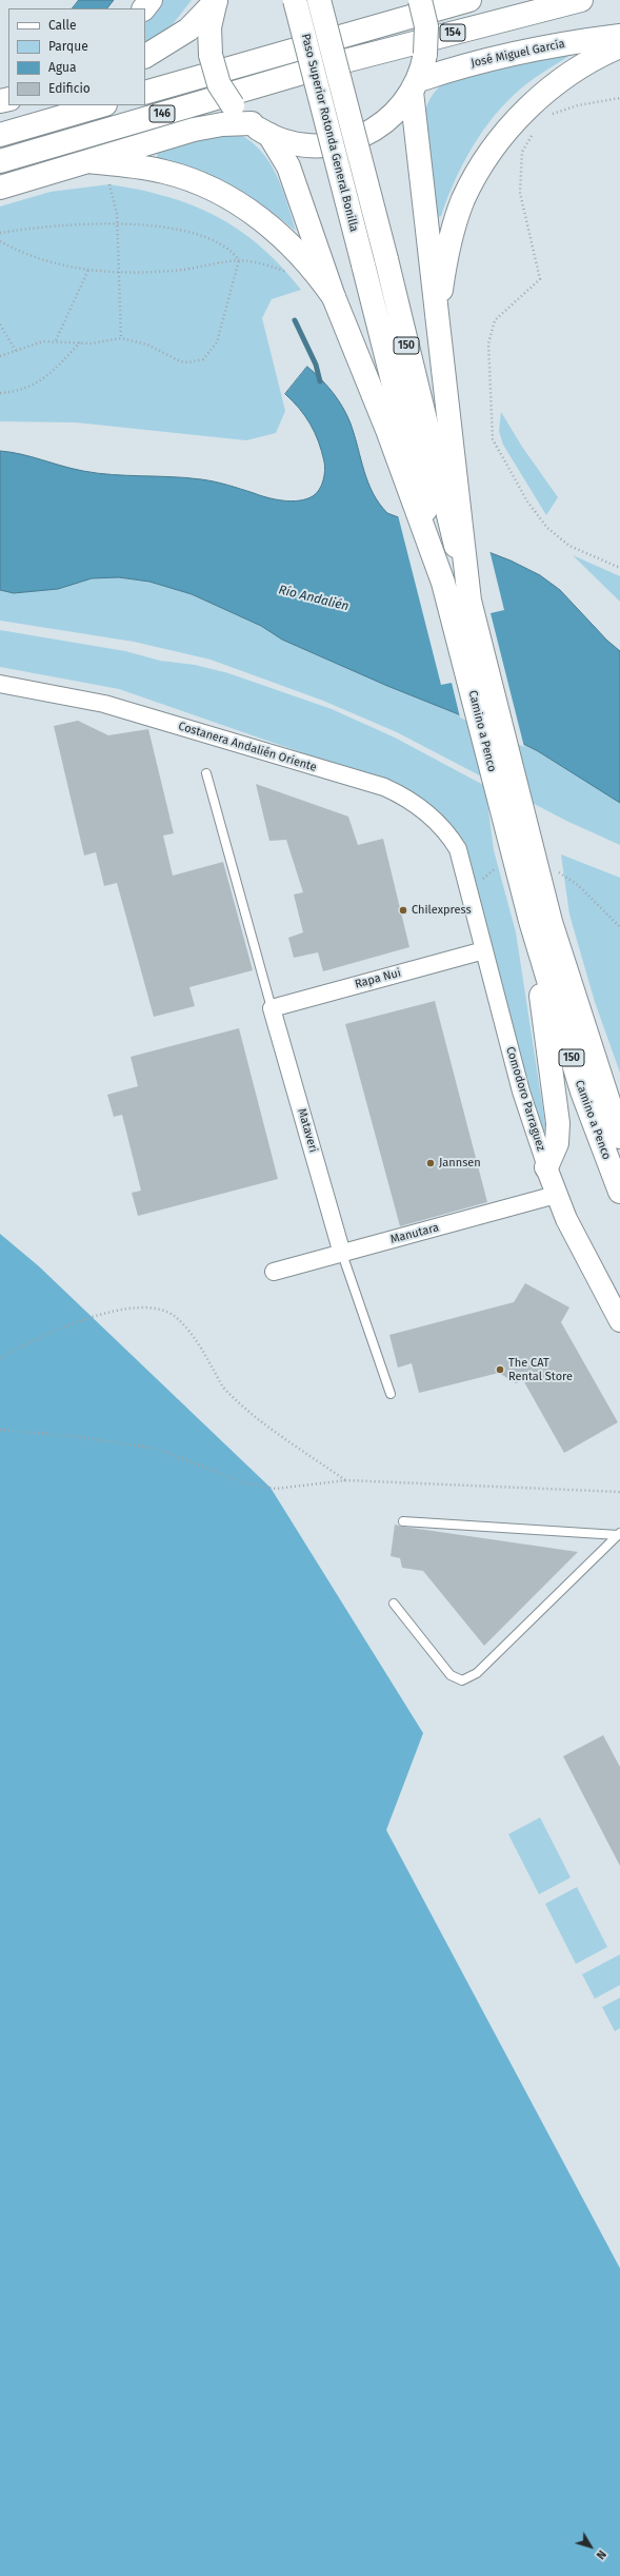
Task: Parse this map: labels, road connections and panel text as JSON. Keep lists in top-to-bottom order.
{
  "streets": {
    "main road": [
      "154",
      "José Miguel García",
      "146",
      "Paso Superior Rotonda General Bonilla",
      "150",
      "Camino a Penco"
    ],
    "street": [
      "Costanera Andalién Oriente",
      "Rapa Nui",
      "Comodoro Parraguez",
      "Mataveri",
      "Manutara"
    ]
  },
  "crossings": [
    ["154", "146"],
    ["Paso Superior Rotonda General Bonilla", "Camino a Penco"],
    ["Costanera Andalién Oriente", "Comodoro Parraguez"],
    ["Rapa Nui", "Comodoro Parraguez"],
    ["Rapa Nui", "Mataveri"],
    ["Comodoro Parraguez", "Manutara"],
    ["Mataveri", "Manutara"]
  ],
  "water": ["Río Andalién"],
  "places": ["Chilexpress", "Jannsen", "The CAT Rental Store"],
  "legend": [
    "Calle",
    "Parque",
    "Agua",
    "Edificio"
  ],
  "north": "bottom right"
}
